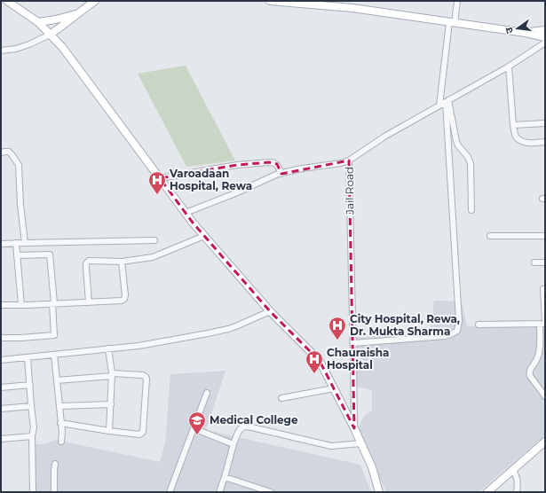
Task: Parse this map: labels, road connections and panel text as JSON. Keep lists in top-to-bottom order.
{
  "streets": {
    "street": ["Jail Road"]
  },
  "places": {
    "hospital": ["Varoadaan Hospital, Rewa", "City Hospital, Rewa, Dr. Mukta Sharma", "Chauraisha Hospital"],
    "school or university": ["Medical College"]
  },
  "north": "left"
}
